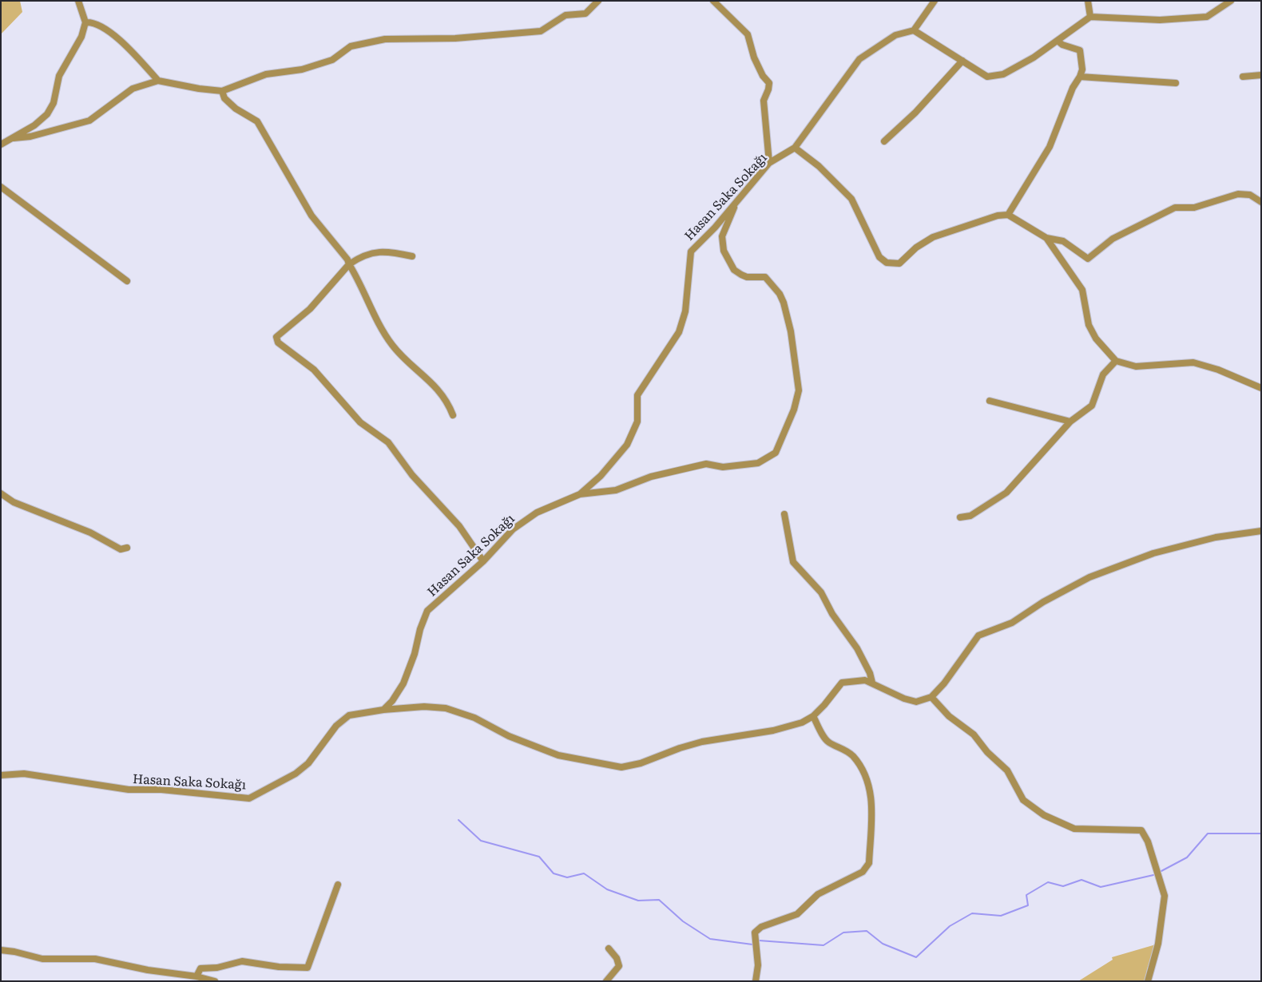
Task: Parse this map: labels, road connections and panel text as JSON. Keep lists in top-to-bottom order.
{
  "streets": {
    "street": ["Hasan Saka Sokağı"]
  }
}
